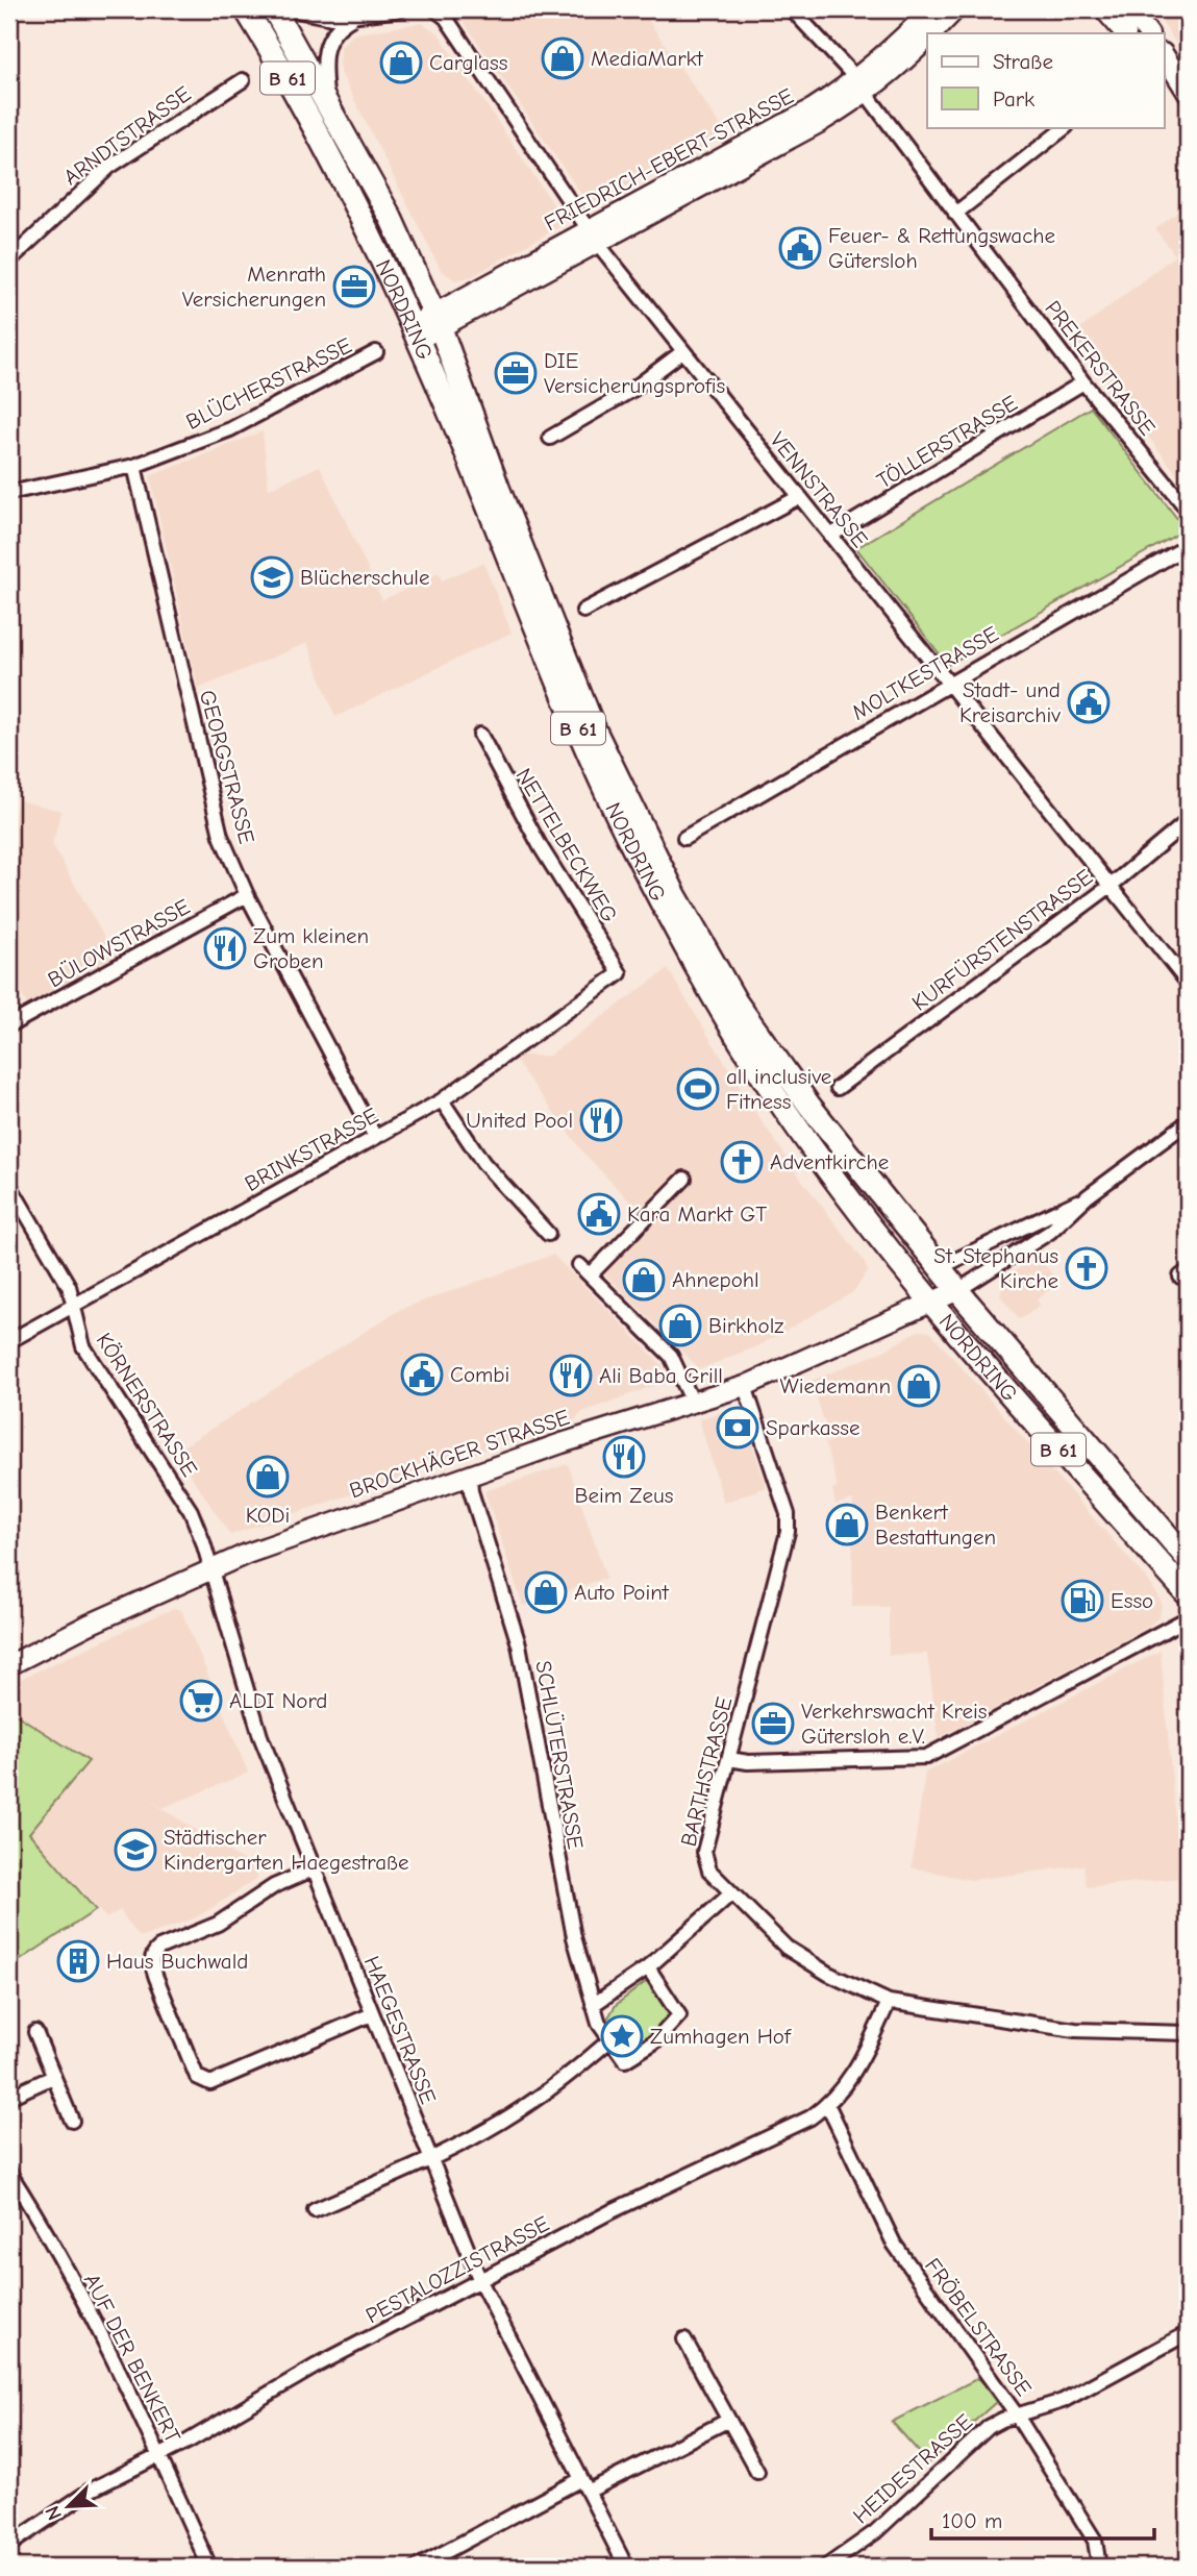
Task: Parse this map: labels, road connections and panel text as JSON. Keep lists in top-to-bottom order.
{
  "streets": {
    "main road": [
      "B 61",
      "FRIEDRICH-EBERT-STRASSE",
      "NORDRING",
      "BROCKHÄGER STRASSE"
    ],
    "street": [
      "ARNDTSTRASSE",
      "PREKERSTRASSE",
      "BLÜCHERSTRASSE",
      "TÖLLERSTRASSE",
      "VENNSTRASSE",
      "MOLTKESTRASSE",
      "GEORGSTRASSE",
      "NETTELBECKWEG",
      "KURFÜRSTENSTRASSE",
      "BÜLOWSTRASSE",
      "BRINKSTRASSE",
      "KÖRNERSTRASSE",
      "SCHLÜTERSTRASSE",
      "BARTHSTRASSE",
      "HAEGESTRASSE",
      "PESTALOZZISTRASSE",
      "FRÖBELSTRASSE",
      "AUF DER BENKERT",
      "HEIDESTRASSE"
    ]
  },
  "crossings": [
    ["FRIEDRICH-EBERT-STRASSE", "NORDRING"],
    ["FRIEDRICH-EBERT-STRASSE", "PREKERSTRASSE"],
    ["FRIEDRICH-EBERT-STRASSE", "VENNSTRASSE"],
    ["NORDRING", "BROCKHÄGER STRASSE"],
    ["PREKERSTRASSE", "TÖLLERSTRASSE"],
    ["BLÜCHERSTRASSE", "GEORGSTRASSE"],
    ["TÖLLERSTRASSE", "VENNSTRASSE"],
    ["VENNSTRASSE", "MOLTKESTRASSE"],
    ["VENNSTRASSE", "KURFÜRSTENSTRASSE"],
    ["GEORGSTRASSE", "BÜLOWSTRASSE"],
    ["GEORGSTRASSE", "BRINKSTRASSE"],
    ["NETTELBECKWEG", "BRINKSTRASSE"],
    ["BRINKSTRASSE", "KÖRNERSTRASSE"],
    ["KÖRNERSTRASSE", "BROCKHÄGER STRASSE"],
    ["KÖRNERSTRASSE", "HAEGESTRASSE"],
    ["BROCKHÄGER STRASSE", "SCHLÜTERSTRASSE"],
    ["BROCKHÄGER STRASSE", "BARTHSTRASSE"],
    ["BROCKHÄGER STRASSE", "HAEGESTRASSE"],
    ["BARTHSTRASSE", "PESTALOZZISTRASSE"],
    ["HAEGESTRASSE", "PESTALOZZISTRASSE"],
    ["PESTALOZZISTRASSE", "FRÖBELSTRASSE"],
    ["PESTALOZZISTRASSE", "AUF DER BENKERT"],
    ["FRÖBELSTRASSE", "HEIDESTRASSE"]
  ],
  "places": {
    "shop": [
      "MediaMarkt",
      "Carglass",
      "Ahnepohl",
      "Birkholz",
      "Wiedemann",
      "KODi",
      "Benkert Bestattungen",
      "Auto Point"
    ],
    "public building": [
      "Feuer- & Rettungswache Gütersloh",
      "Stadt- und Kreisarchiv",
      "Kara Markt GT",
      "Combi"
    ],
    "office": ["Menrath Versicherungen", "DIE Versicherungsprofis", "Verkehrswacht Kreis Gütersloh e.V."],
    "school or university": ["Blücherschule", "Städtischer Kindergarten Haegestraße"],
    "restaurant": [
      "Zum kleinen Groben",
      "United Pool",
      "Ali Baba Grill",
      "Beim Zeus"
    ],
    "sports": ["all inclusive Fitness"],
    "church": ["Adventkirche", "St. Stephanus Kirche"],
    "bank": ["Sparkasse"],
    "fuel station": ["Esso"],
    "supermarket": ["ALDI Nord"],
    "building": ["Haus Buchwald"],
    "place": ["Zumhagen Hof"]
  },
  "legend": ["Straße", "Park"],
  "scale_bar": "100 m",
  "north": "bottom left"
}
